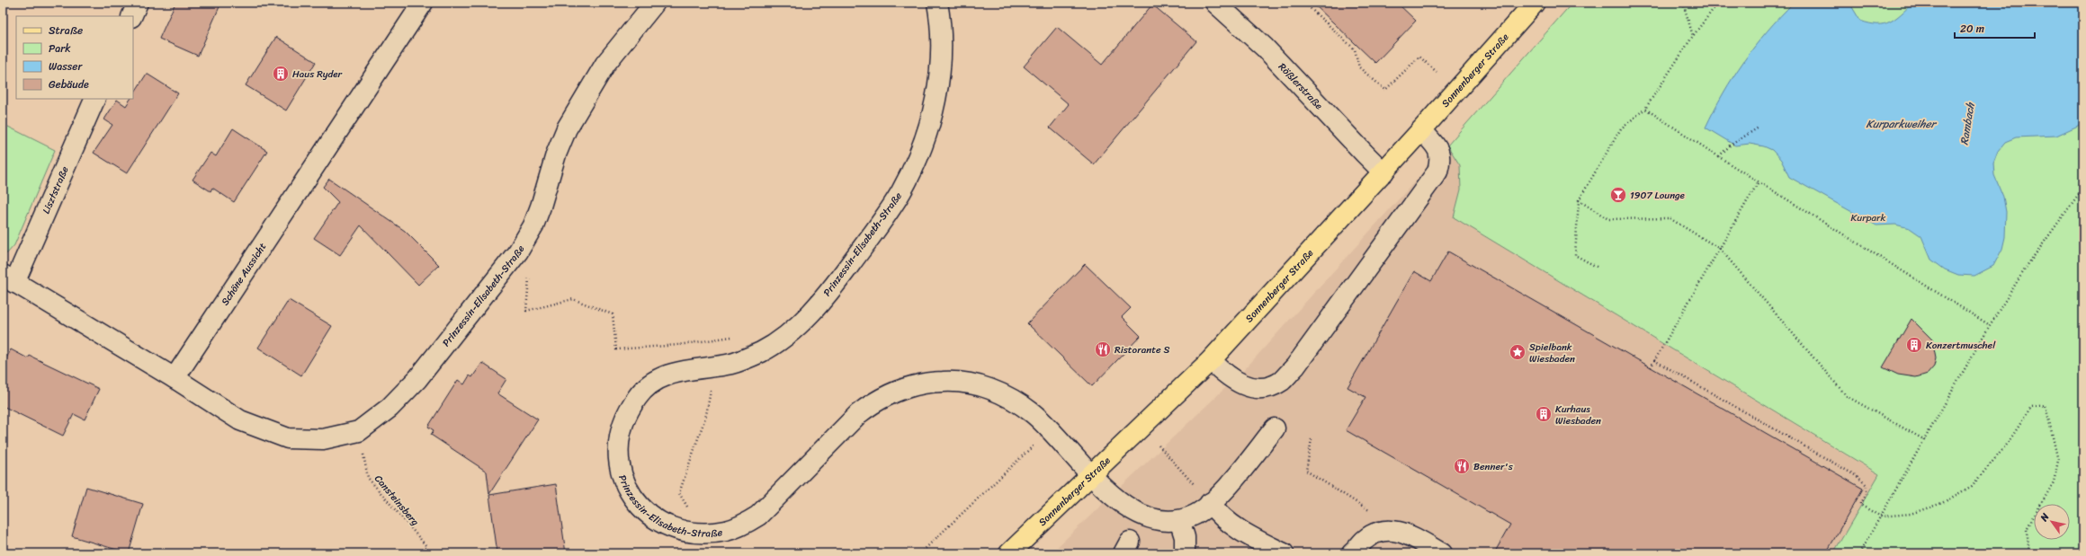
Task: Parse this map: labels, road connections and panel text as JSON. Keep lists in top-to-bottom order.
{
  "streets": {
    "main road": ["Sonnenberger Straße"],
    "street": [
      "Rößlerstraße",
      "Lisztstraße",
      "Prinzessin-Elisabeth-Straße",
      "Schöne Aussicht"
    ],
    "path": ["Cansteinsberg"]
  },
  "crossings": [
    ["Sonnenberger Straße", "Rößlerstraße"],
    ["Sonnenberger Straße", "Prinzessin-Elisabeth-Straße"],
    ["Prinzessin-Elisabeth-Straße", "Schöne Aussicht"],
    ["Prinzessin-Elisabeth-Straße", "Cansteinsberg"]
  ],
  "water": ["Kurparkweiher", "Rambach"],
  "parks": ["Kurpark"],
  "places": {
    "building": ["Haus Ryder", "Konzertmuschel", "Kurhaus Wiesbaden"],
    "bar": ["1907 Lounge"],
    "restaurant": ["Ristorante S", "Benner's"],
    "place": ["Spielbank Wiesbaden"]
  },
  "legend": [
    "Straße",
    "Park",
    "Wasser",
    "Gebäude"
  ],
  "scale_bar": "20 m",
  "north": "top left"
}
